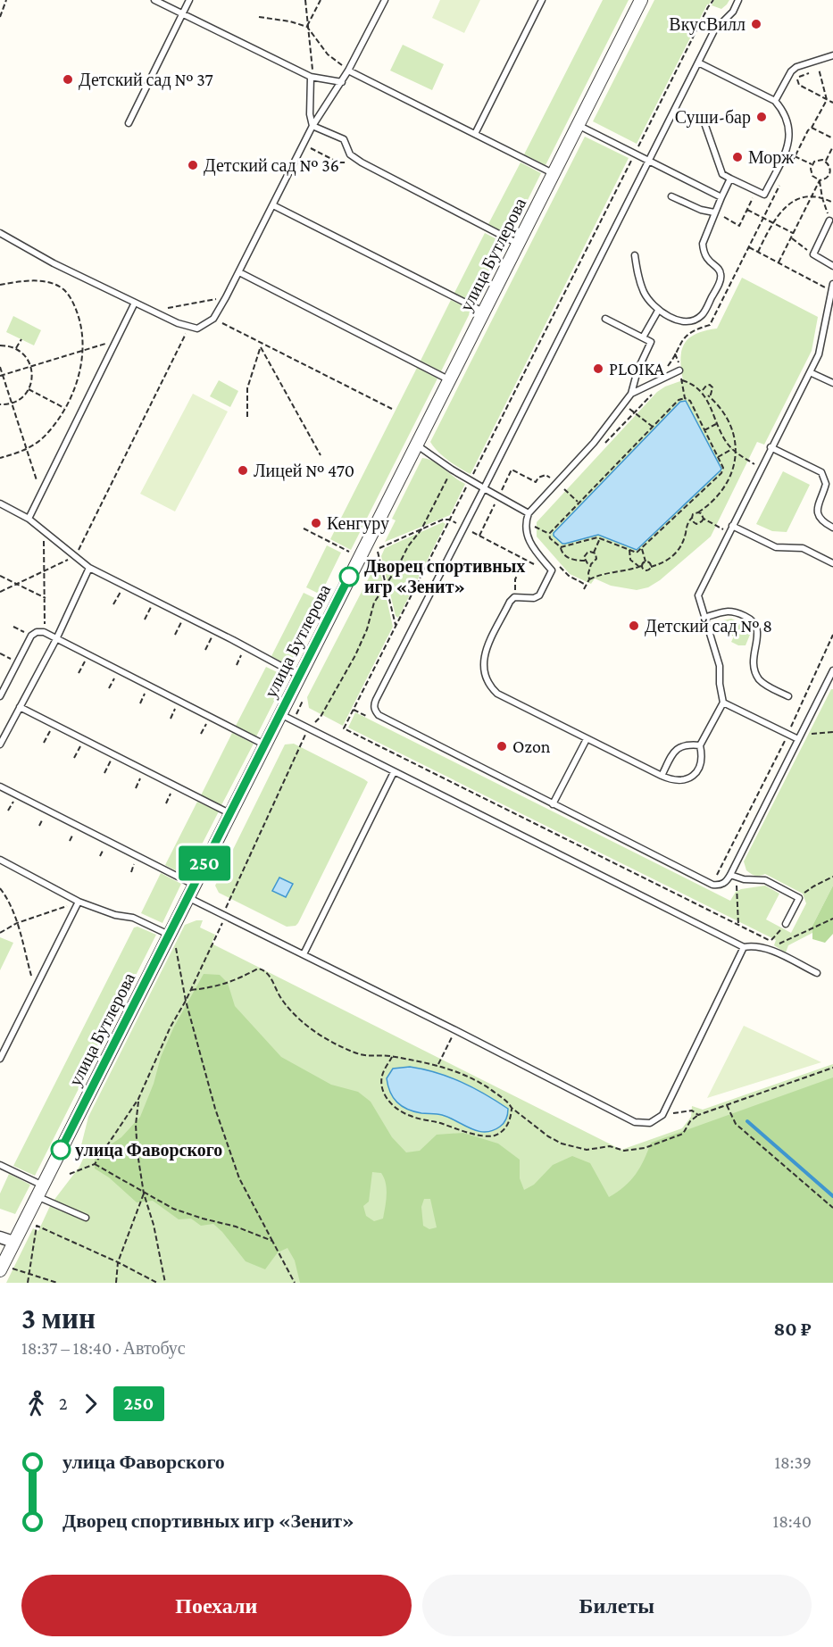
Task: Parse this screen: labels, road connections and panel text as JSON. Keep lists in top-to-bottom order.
{
  "streets": {
    "street": ["улица Бутлерова"]
  },
  "places": [
    "ВкусВилл",
    "Детский сад № 37",
    "Суши-бар",
    "Морж",
    "Детский сад № 36",
    "PLOIKA",
    "Лицей № 470",
    "Кенгуру",
    "Дворец спортивных игр «Зенит»",
    "Детский сад № 8",
    "Ozon",
    "улица Фаворского"
  ],
  "lines": ["bus line 250"],
  "page": {
    "on_map": "250",
    "heading": ["3 мин", "18:37 – 18:40 · Автобус", "80 ₽"],
    "legs": ["2", "250"],
    "list": [
      {
        "name": "улица Фаворского",
        "value": "18:39"
      },
      {
        "name": "Дворец спортивных игр «Зенит»",
        "value": "18:40"
      }
    ],
    "buttons": ["Поехали", "Билеты"]
  }
}
